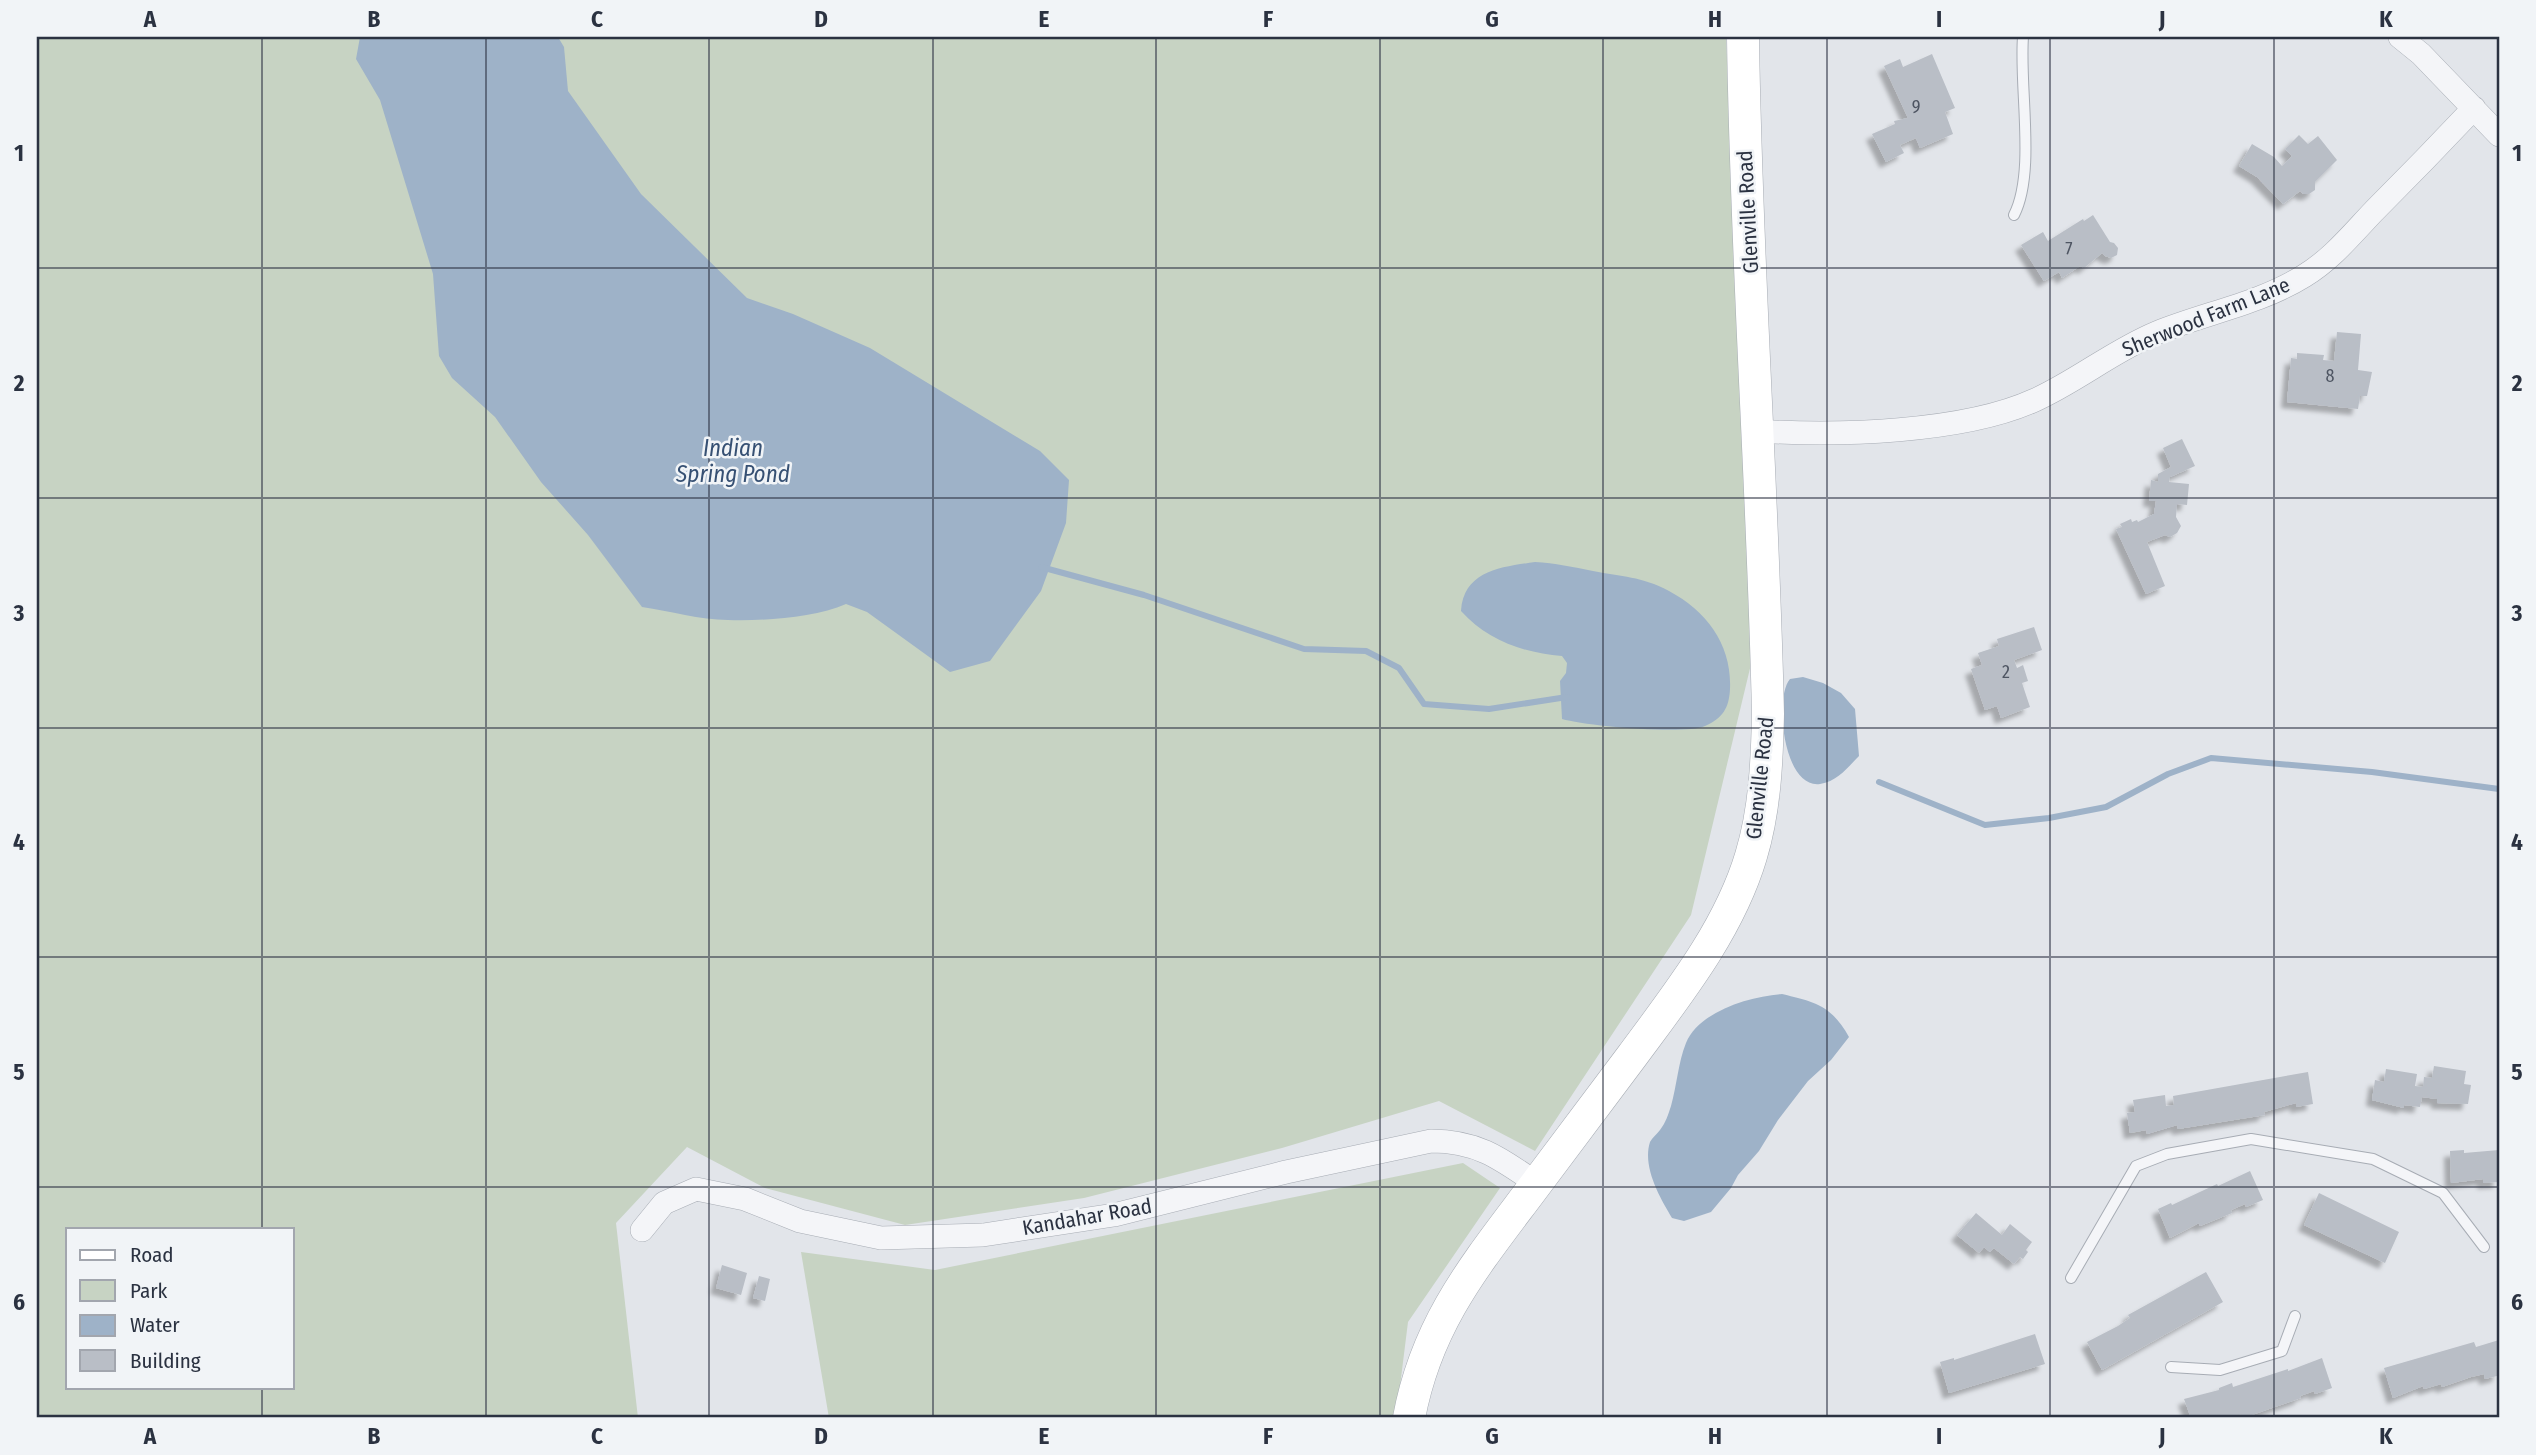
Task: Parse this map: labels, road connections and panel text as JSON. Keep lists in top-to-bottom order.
{
  "streets": {
    "main road": ["Glenville Road"],
    "street": ["Sherwood Farm Lane", "Kandahar Road"]
  },
  "crossings": [
    ["Glenville Road", "Sherwood Farm Lane"],
    ["Glenville Road", "Kandahar Road"]
  ],
  "water": ["Indian Spring Pond"],
  "house_numbers": [
    "9",
    "7",
    "8",
    "2"
  ],
  "legend": [
    "Road",
    "Park",
    "Water",
    "Building"
  ],
  "grid": {
    "columns": [
      "A",
      "B",
      "C",
      "D",
      "E",
      "F",
      "G",
      "H",
      "I",
      "J",
      "K"
    ],
    "rows": [
      "1",
      "2",
      "3",
      "4",
      "5",
      "6"
    ]
  }
}
